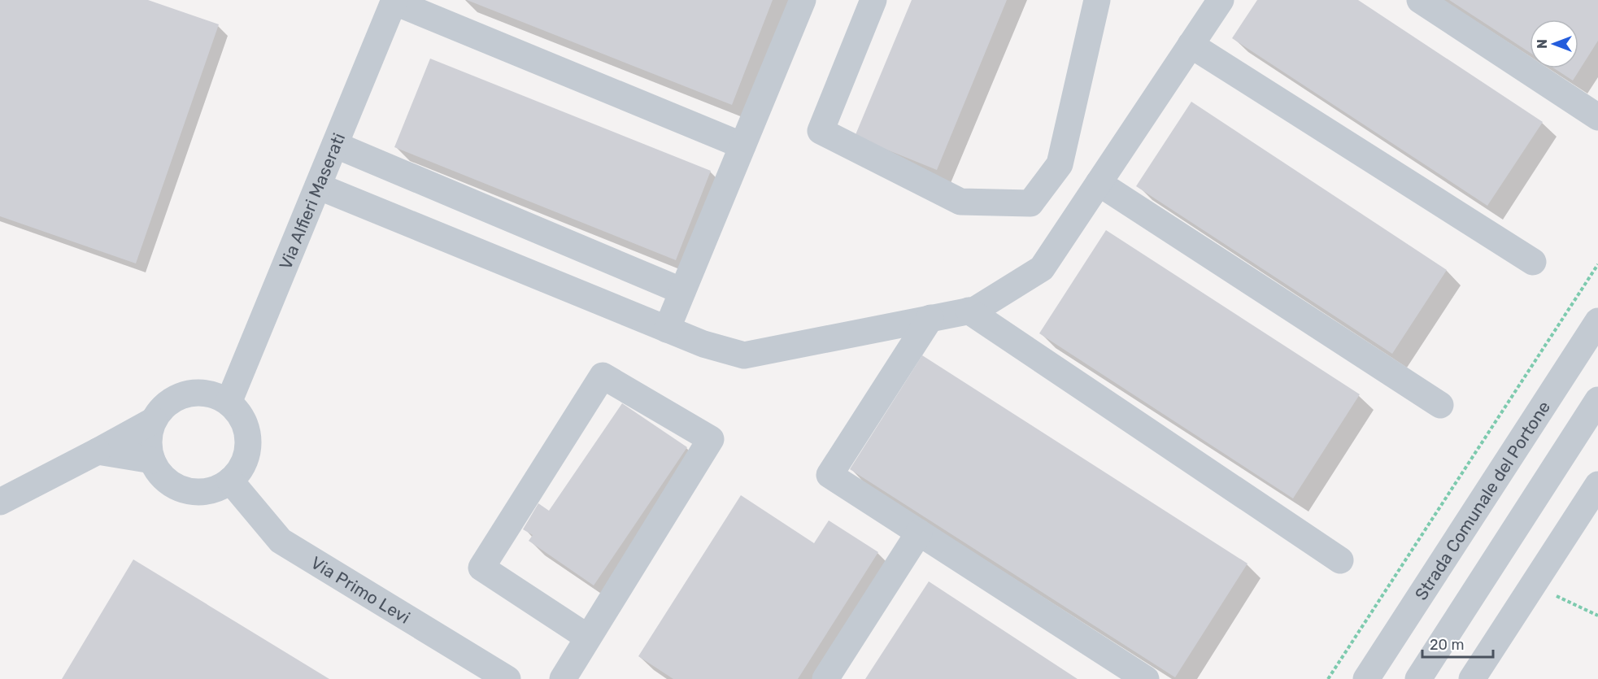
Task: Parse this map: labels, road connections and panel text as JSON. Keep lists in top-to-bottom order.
{
  "streets": {
    "street": ["Via Alfieri Maserati", "Strada Comunale del Portone", "Via Primo Levi"]
  },
  "crossings": [
    ["Via Alfieri Maserati", "Via Primo Levi"]
  ],
  "scale_bar": "20 m",
  "north": "left"
}
